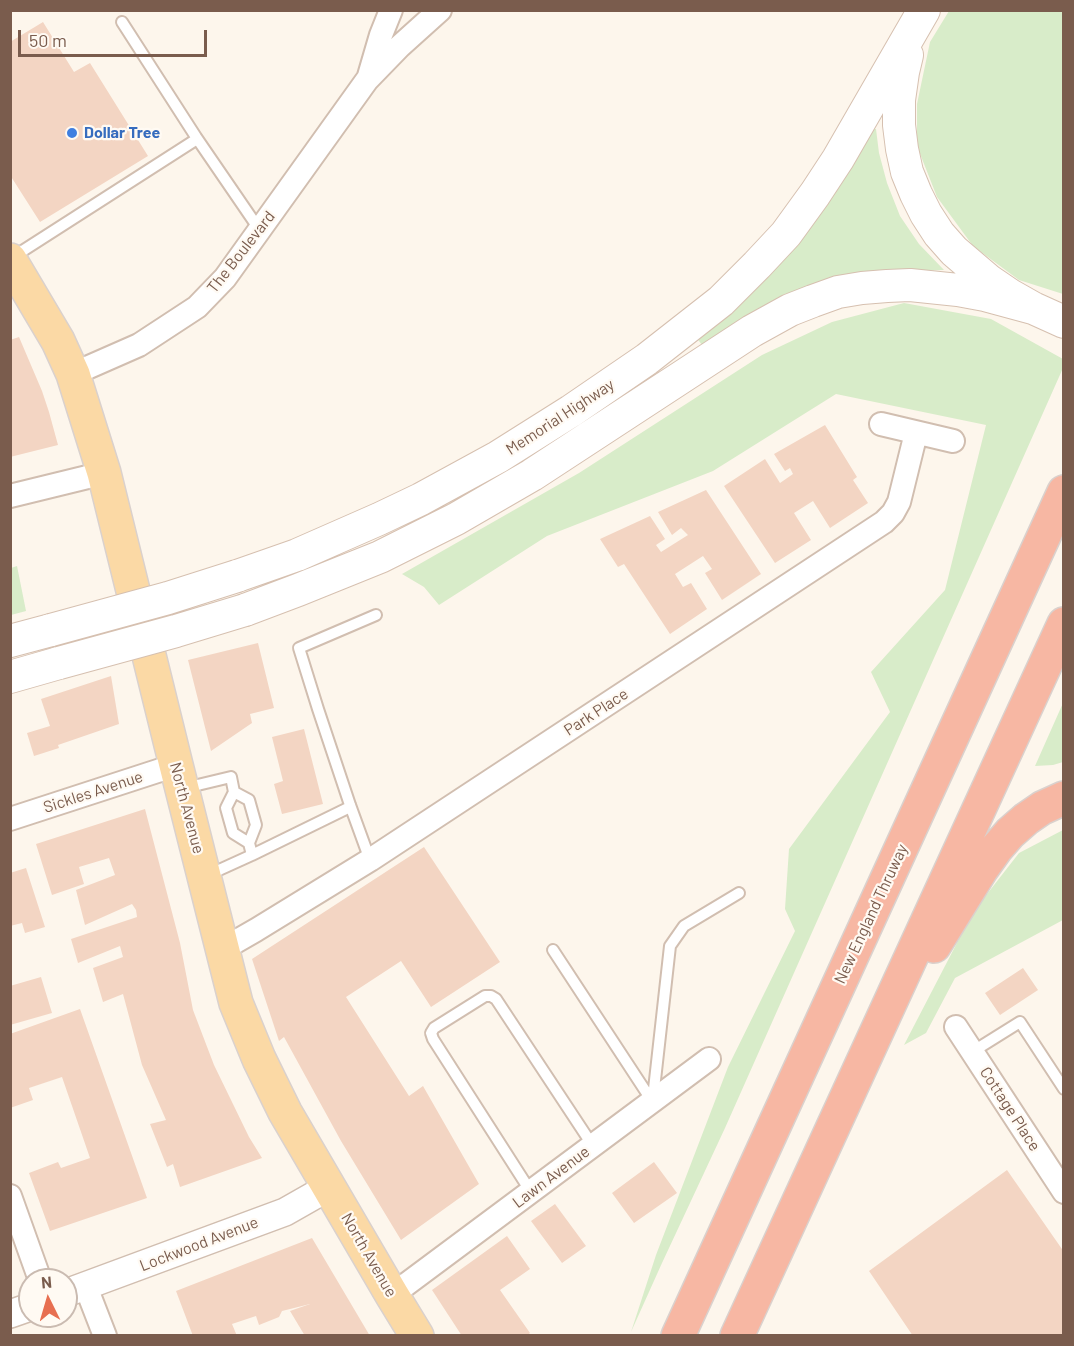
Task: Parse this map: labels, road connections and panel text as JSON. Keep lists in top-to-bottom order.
{
  "streets": {
    "highway": ["New England Thruway"],
    "main road": ["Memorial Highway", "North Avenue"],
    "street": [
      "The Boulevard",
      "Park Place",
      "Sickles Avenue",
      "Cottage Place",
      "Lawn Avenue",
      "Lockwood Avenue"
    ]
  },
  "crossings": [
    ["The Boulevard", "North Avenue"],
    ["Park Place", "North Avenue"],
    ["Sickles Avenue", "North Avenue"],
    ["North Avenue", "Lawn Avenue"],
    ["North Avenue", "Lockwood Avenue"]
  ],
  "places": ["Dollar Tree"],
  "scale_bar": "50 m",
  "north": "top"
}
